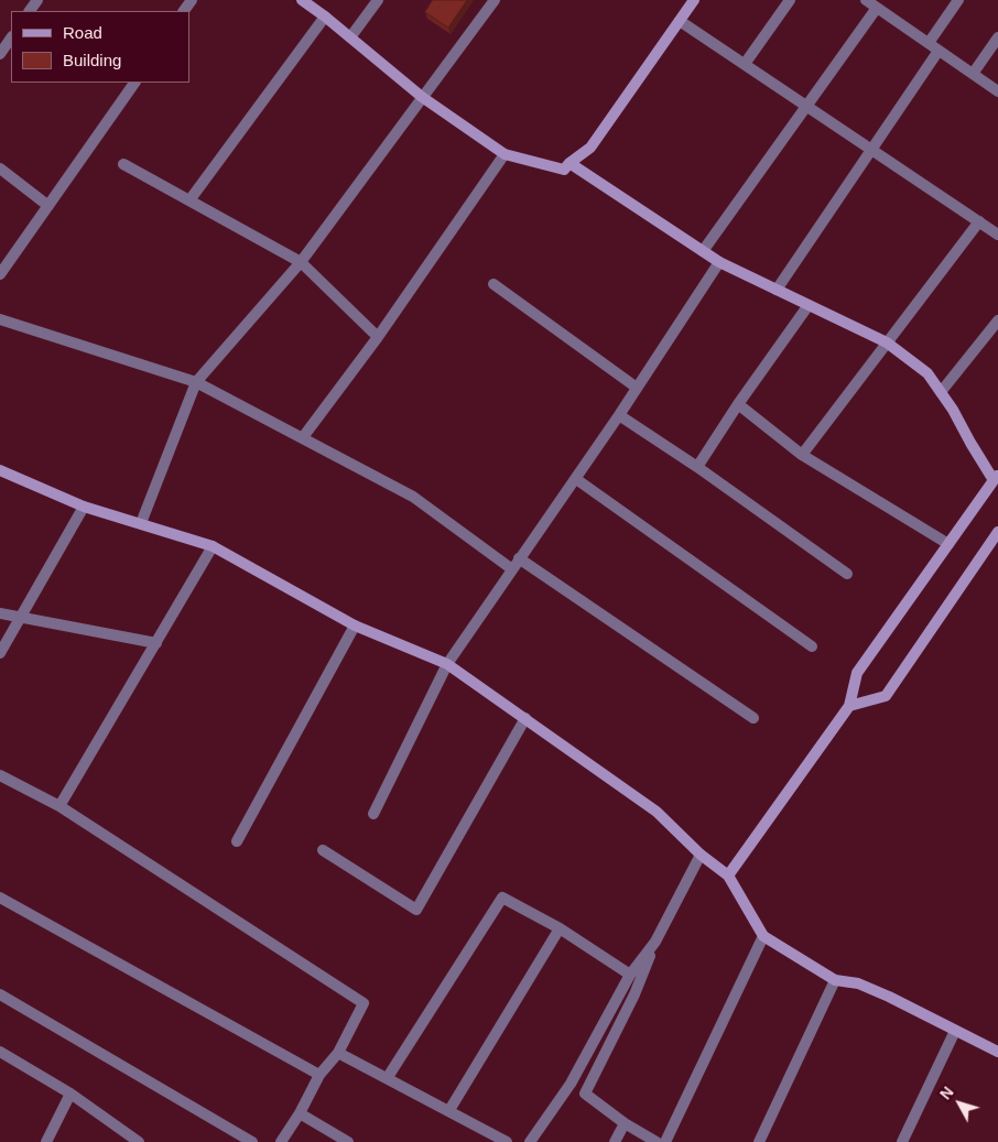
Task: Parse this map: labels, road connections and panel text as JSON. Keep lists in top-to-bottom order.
{
  "legend": ["Road", "Building"],
  "north": "top left"
}
